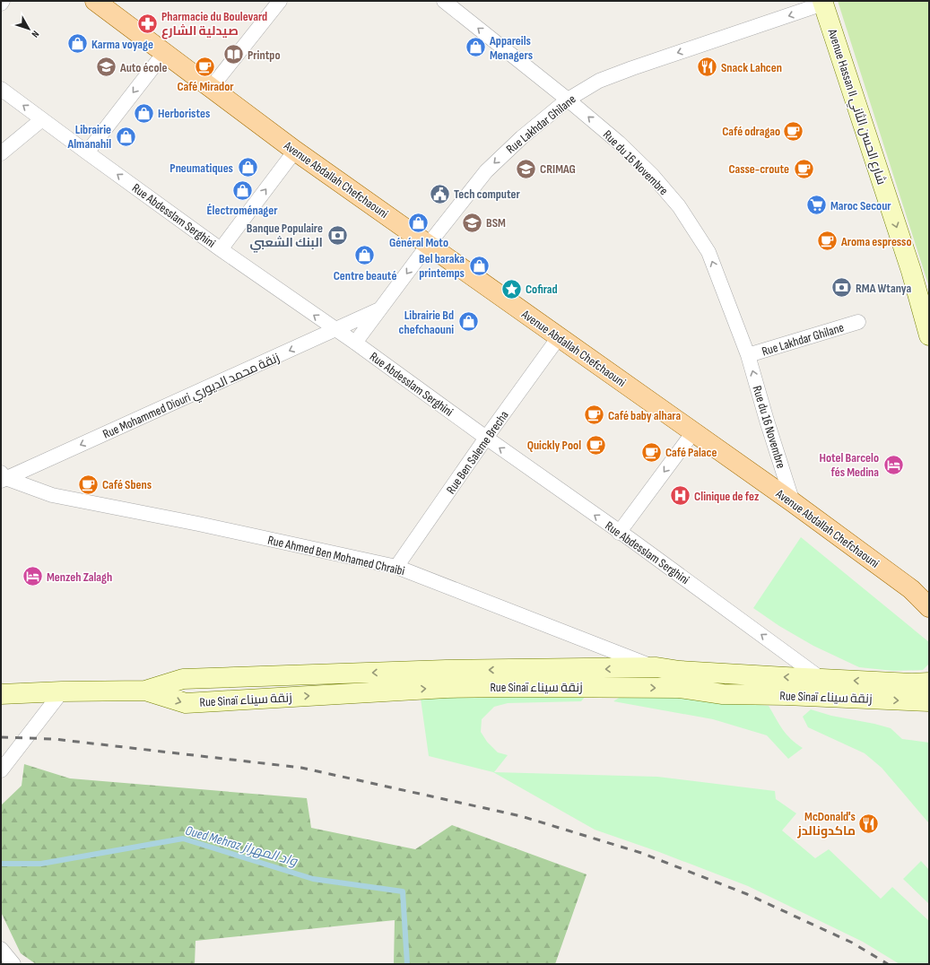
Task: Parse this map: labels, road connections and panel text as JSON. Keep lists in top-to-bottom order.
{
  "streets": {
    "main road": ["Avenue Abdallah Chefchaouni"],
    "street": [
      "Avenue Hassan II شارع الحسن الثاني",
      "Rue Lakhdar Ghilane",
      "Rue du 16 Novembre",
      "Rue Abdesslam Serghini",
      "Rue Mohammed Diouri زنقة محمد الديوري",
      "Rue Ben Saleme Brecha",
      "Rue Ahmed Ben Mohamed Chraibi",
      "Rue Sinaï زنقة سيناء"
    ]
  },
  "crossings": [
    ["Avenue Hassan II شارع الحسن الثاني", "Rue Lakhdar Ghilane"],
    ["Rue Lakhdar Ghilane", "Rue du 16 Novembre"],
    ["Rue Lakhdar Ghilane", "Avenue Abdallah Chefchaouni"],
    ["Rue Lakhdar Ghilane", "Rue Abdesslam Serghini"],
    ["Rue Lakhdar Ghilane", "Rue Mohammed Diouri زنقة محمد الديوري"],
    ["Rue du 16 Novembre", "Avenue Abdallah Chefchaouni"],
    ["Avenue Abdallah Chefchaouni", "Rue Ben Saleme Brecha"],
    ["Rue Abdesslam Serghini", "Rue Mohammed Diouri زنقة محمد الديوري"],
    ["Rue Abdesslam Serghini", "Rue Ben Saleme Brecha"],
    ["Rue Abdesslam Serghini", "Rue Sinaï زنقة سيناء"],
    ["Rue Mohammed Diouri زنقة محمد الديوري", "Rue Ahmed Ben Mohamed Chraibi"],
    ["Rue Ben Saleme Brecha", "Rue Ahmed Ben Mohamed Chraibi"],
    ["Rue Ahmed Ben Mohamed Chraibi", "Rue Sinaï زنقة سيناء"]
  ],
  "one_way": [
    "Avenue Hassan II شارع الحسن الثاني",
    "Rue Lakhdar Ghilane",
    "Rue du 16 Novembre",
    "Rue Abdesslam Serghini",
    "Rue Mohammed Diouri زنقة محمد الديوري"
  ],
  "water": ["Oued Mehraz واد المهراز"],
  "places": {
    "pharmacy": ["Pharmacie du Boulevard صيدلية الشارع"],
    "shop": [
      "Karma voyage",
      "Appareils Menagers",
      "Herboristes",
      "Librairie Almanahil",
      "Pneumatiques",
      "Électroménager",
      "Général Moto",
      "Centre beauté",
      "Bel baraka printemps",
      "Librairie Bd chefchaouni"
    ],
    "library": ["Printpo"],
    "cafe": [
      "Café Mirador",
      "Café odragao",
      "Casse-croute",
      "Aroma espresso",
      "Café baby alhara",
      "Quickly Pool",
      "Café Palace",
      "Café Sbens"
    ],
    "school or university": ["Auto école", "CRIMAG", "BSM"],
    "restaurant": ["Snack Lahcen", "McDonald's ماكدونالدز"],
    "public building": ["Tech computer"],
    "supermarket": ["Maroc Secour"],
    "bank": ["Banque Populaire البنك الشعبي", "RMA Wtanya"],
    "place": ["Cofirad"],
    "hotel": ["Hotel Barcelo fés Medina", "Menzeh Zalagh"],
    "hospital": ["Clinique de fez"]
  },
  "north": "bottom right"
}
